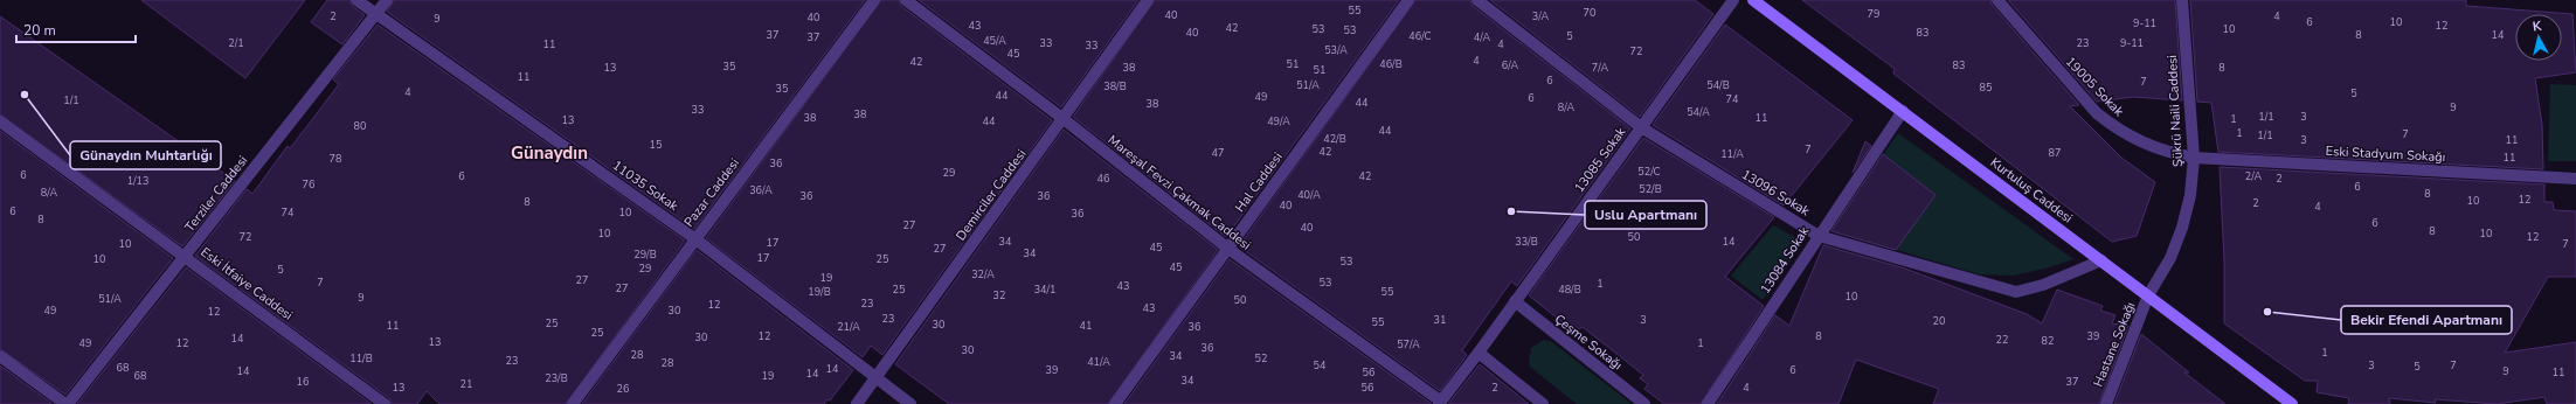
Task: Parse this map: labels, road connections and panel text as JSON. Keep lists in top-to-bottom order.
{
  "streets": {
    "main road": ["Kurtuluş Caddesi"],
    "street": [
      "19005 Sokak",
      "Şükrü Naili Caddesi",
      "Eski Stadyum Sokağı",
      "13085 Sokak",
      "Hal Caddesi",
      "11035 Sokak",
      "Pazar Caddesi",
      "Mareşal Fevzi Çakmak Caddesi",
      "13096 Sokak",
      "Terziler Caddesi",
      "Demirciler Caddesi",
      "13084 Sokak",
      "Eski İtfaiye Caddesi",
      "Çeşme Sokağı",
      "Hastane Sokağı"
    ]
  },
  "crossings": [
    ["19005 Sokak", "Şükrü Naili Caddesi"],
    ["19005 Sokak", "Eski Stadyum Sokağı"],
    ["Şükrü Naili Caddesi", "Eski Stadyum Sokağı"],
    ["Şükrü Naili Caddesi", "Kurtuluş Caddesi"],
    ["Şükrü Naili Caddesi", "Hastane Sokağı"],
    ["13085 Sokak", "Mareşal Fevzi Çakmak Caddesi"],
    ["13085 Sokak", "13096 Sokak"],
    ["13085 Sokak", "Çeşme Sokağı"],
    ["Hal Caddesi", "Mareşal Fevzi Çakmak Caddesi"],
    ["11035 Sokak", "Pazar Caddesi"],
    ["11035 Sokak", "Terziler Caddesi"],
    ["11035 Sokak", "Demirciler Caddesi"],
    ["Kurtuluş Caddesi", "13096 Sokak"],
    ["Kurtuluş Caddesi", "13084 Sokak"],
    ["Kurtuluş Caddesi", "Hastane Sokağı"],
    ["Mareşal Fevzi Çakmak Caddesi", "Demirciler Caddesi"],
    ["13096 Sokak", "13084 Sokak"],
    ["Terziler Caddesi", "Eski İtfaiye Caddesi"]
  ],
  "districts": ["Günaydın"],
  "places": ["Günaydın Muhtarlığı", "Uslu Apartmanı", "Bekir Efendi Apartmanı"],
  "house_numbers": [
    "55",
    "70",
    "79",
    "40",
    "2",
    "3/A",
    "4",
    "40",
    "9",
    "6",
    "10",
    "9-11",
    "43",
    "12",
    "42",
    "53",
    "10",
    "53",
    "40",
    "83",
    "37",
    "8",
    "14",
    "46/C",
    "5",
    "37",
    "4/A",
    "45/A",
    "2/1",
    "33",
    "23",
    "9-11",
    "11",
    "4",
    "33",
    "53/A",
    "72",
    "45",
    "4",
    "42",
    "51",
    "46/B",
    "6/A",
    "83",
    "35",
    "13",
    "38",
    "7/A",
    "8",
    "51",
    "11",
    "6",
    "7",
    "51/A",
    "54/B",
    "38/B",
    "85",
    "35",
    "4",
    "5",
    "44",
    "49",
    "6",
    "74",
    "1/1",
    "44",
    "38",
    "8/A",
    "9",
    "33",
    "54/A",
    "38",
    "1/1",
    "3",
    "38",
    "11",
    "1",
    "13",
    "44",
    "49/A",
    "80",
    "44",
    "1",
    "7",
    "1/1",
    "42/B",
    "3",
    "11",
    "15",
    "7",
    "42",
    "47",
    "87",
    "11/A",
    "11",
    "78",
    "36",
    "52/C",
    "29",
    "6",
    "6",
    "42",
    "2/A",
    "46",
    "2",
    "1/13",
    "76",
    "6",
    "52/B",
    "36/A",
    "8/A",
    "8",
    "40/A",
    "36",
    "36",
    "12",
    "10",
    "8",
    "2",
    "40",
    "4",
    "6",
    "74",
    "10",
    "36",
    "8",
    "6",
    "27",
    "40",
    "8",
    "10",
    "10",
    "72",
    "50",
    "12",
    "34",
    "33/B",
    "14",
    "17",
    "10",
    "7",
    "45",
    "27",
    "34",
    "29/B",
    "17",
    "10",
    "25",
    "53",
    "45",
    "29",
    "5",
    "32/A",
    "19",
    "27",
    "7",
    "53",
    "1",
    "43",
    "27",
    "25",
    "34/1",
    "48/B",
    "19/B",
    "55",
    "32",
    "10",
    "9",
    "51/A",
    "50",
    "23",
    "12",
    "43",
    "49",
    "30",
    "12",
    "23",
    "31",
    "3",
    "20",
    "55",
    "25",
    "30",
    "11",
    "41",
    "21/A",
    "36",
    "25",
    "12",
    "8",
    "39",
    "30",
    "14",
    "22",
    "82",
    "13",
    "49",
    "12",
    "1",
    "57/A",
    "36",
    "30",
    "1",
    "28",
    "34",
    "11/B",
    "52",
    "23",
    "41/A",
    "28",
    "54",
    "3",
    "7",
    "5",
    "68",
    "14",
    "39",
    "6",
    "14",
    "9",
    "56",
    "11",
    "14",
    "68",
    "19",
    "23/B",
    "34",
    "16",
    "37",
    "21",
    "13",
    "56",
    "2",
    "4",
    "26"
  ],
  "scale_bar": "20 m",
  "north": "top"
}
